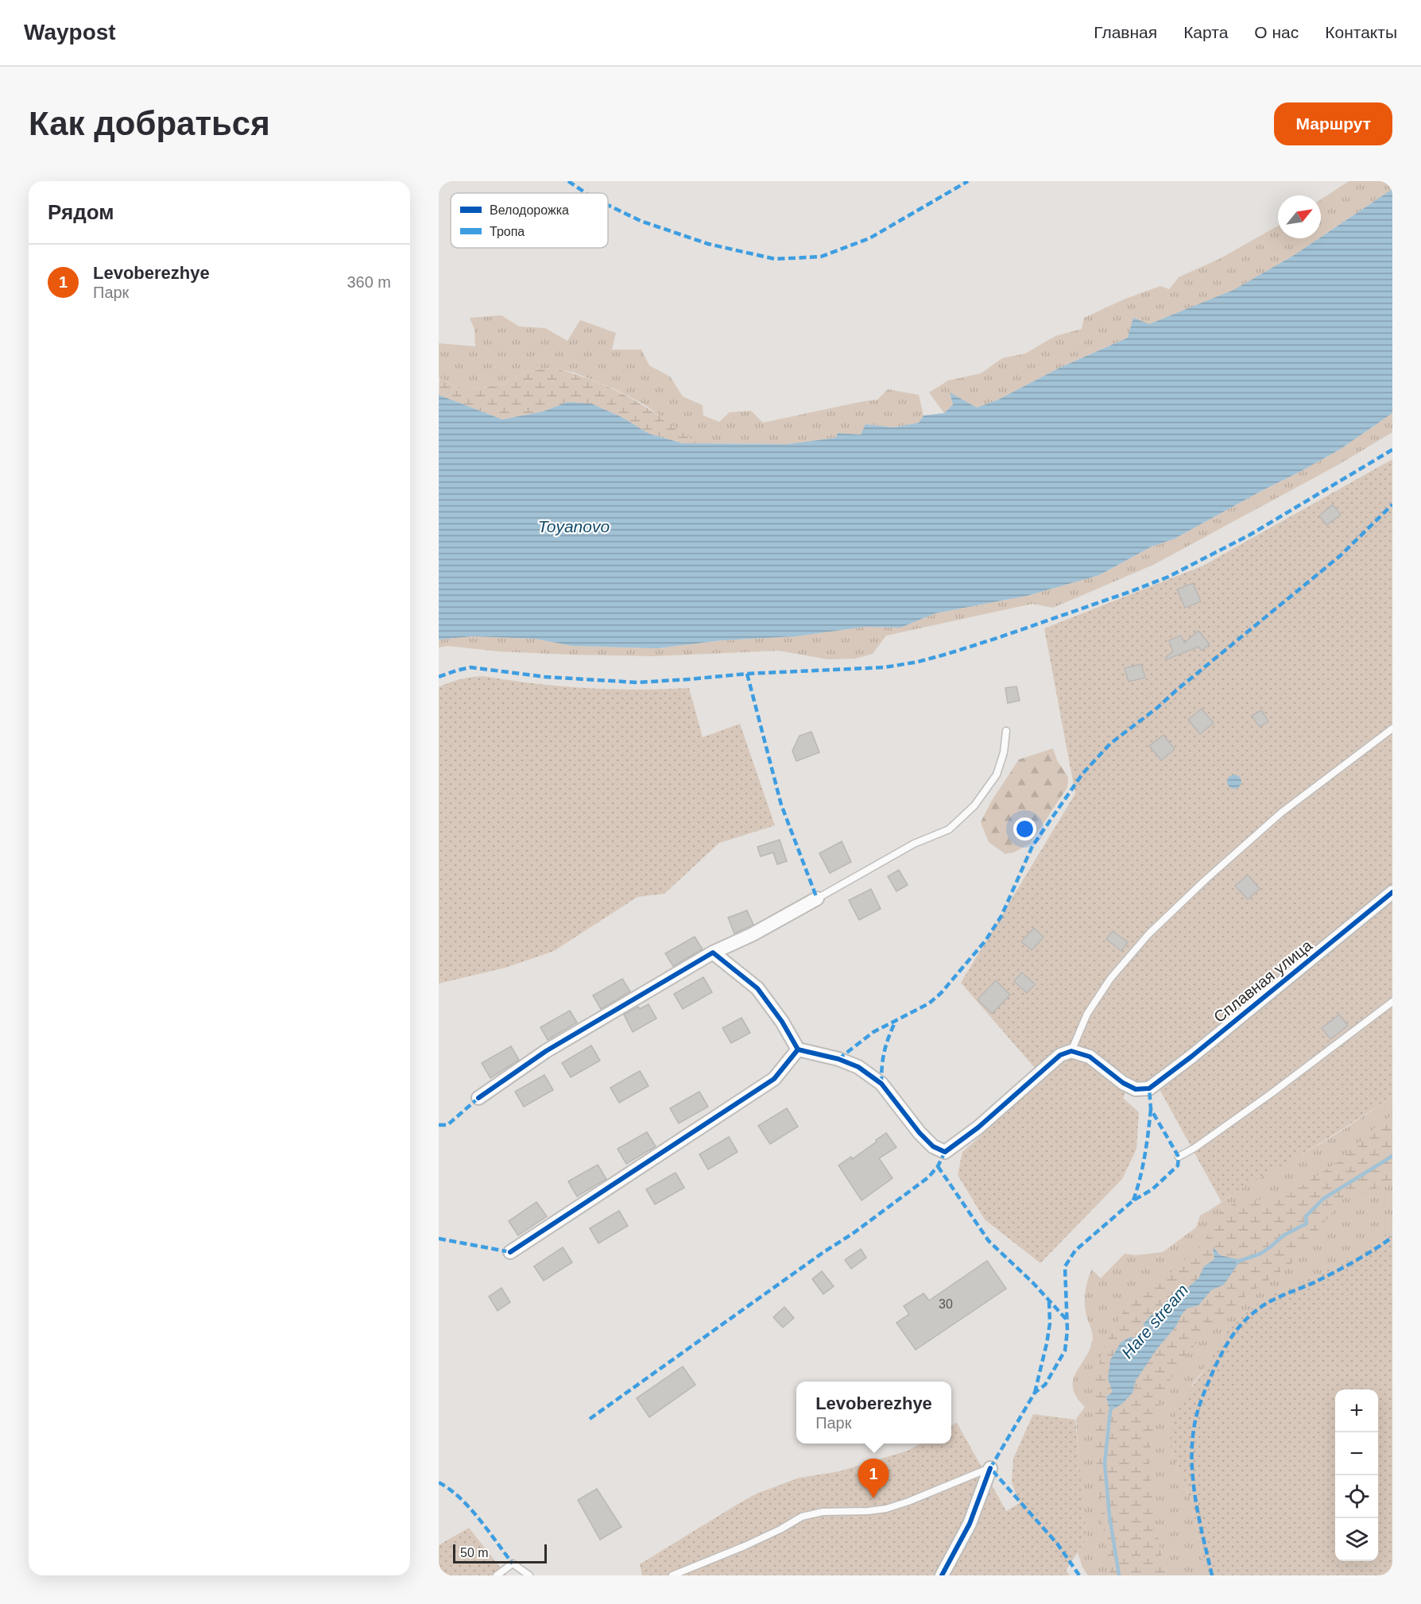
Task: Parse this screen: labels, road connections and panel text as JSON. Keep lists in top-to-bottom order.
{
  "streets": {
    "street": ["Сплавная улица"]
  },
  "water": ["Toyanovo", "Hare stream"],
  "house_numbers": ["30"],
  "legend": ["Велодорожка", "Тропа"],
  "scale_bar": "50 m",
  "north": "top right",
  "page": {
    "header": "Waypost",
    "nav": [
      "Главная",
      "Карта",
      "О нас",
      "Контакты"
    ],
    "buttons": "Маршрут",
    "title": "Как добраться",
    "heading": "Рядом",
    "list": [
      {
        "mark": "1",
        "name": "Levoberezhye",
        "note": "Парк",
        "value": "360 m"
      }
    ],
    "popup": ["Levoberezhye", "Парк"],
    "map_buttons": ["+", "−"],
    "pins": "1",
    "scale": "50 m"
  }
}
